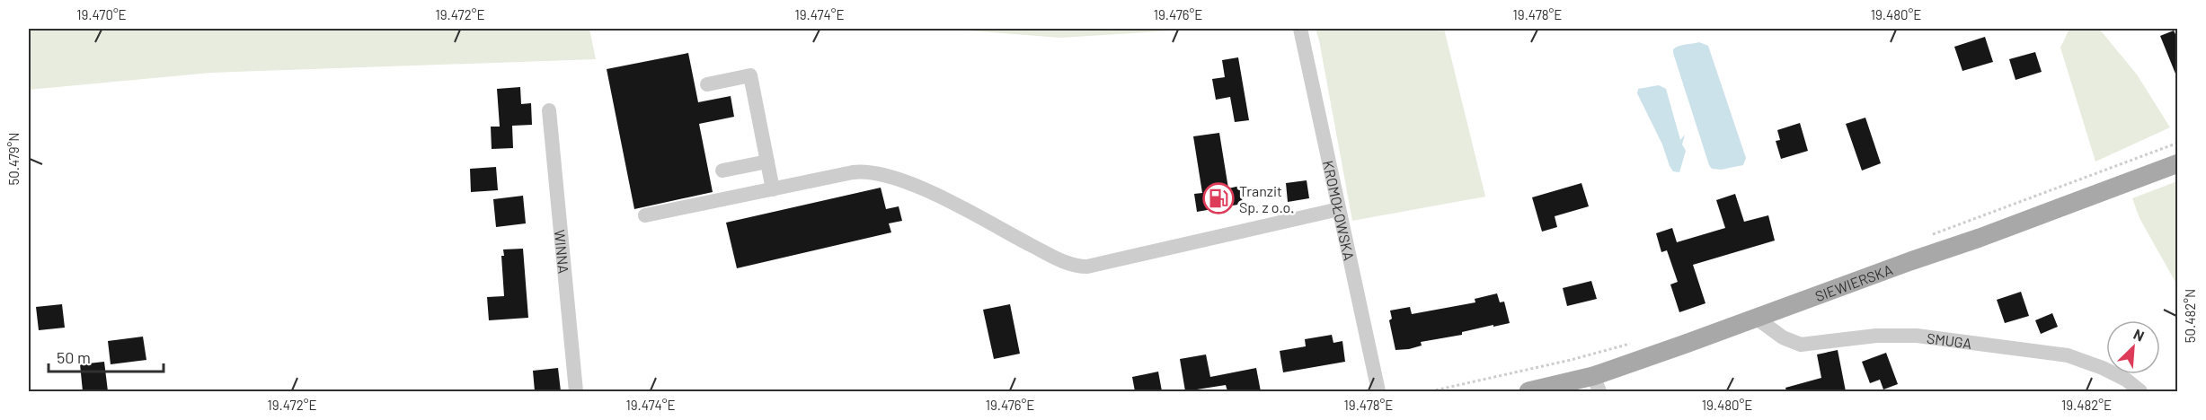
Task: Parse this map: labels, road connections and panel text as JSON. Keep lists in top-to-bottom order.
{
  "streets": {
    "main road": ["SIEWIERSKA"],
    "street": ["KROMOŁOWSKA", "WINNA", "SMUGA"]
  },
  "crossings": [
    ["SIEWIERSKA", "SMUGA"]
  ],
  "places": {
    "fuel station": ["Tranzit Sp. z o.o."]
  },
  "scale_bar": "50 m",
  "north": "top right",
  "coordinates": [
    "19.470°E",
    "19.472°E",
    "19.474°E",
    "19.476°E",
    "19.478°E",
    "19.480°E",
    "50.479°N",
    "50.482°N",
    "19.482°E"
  ]
}
